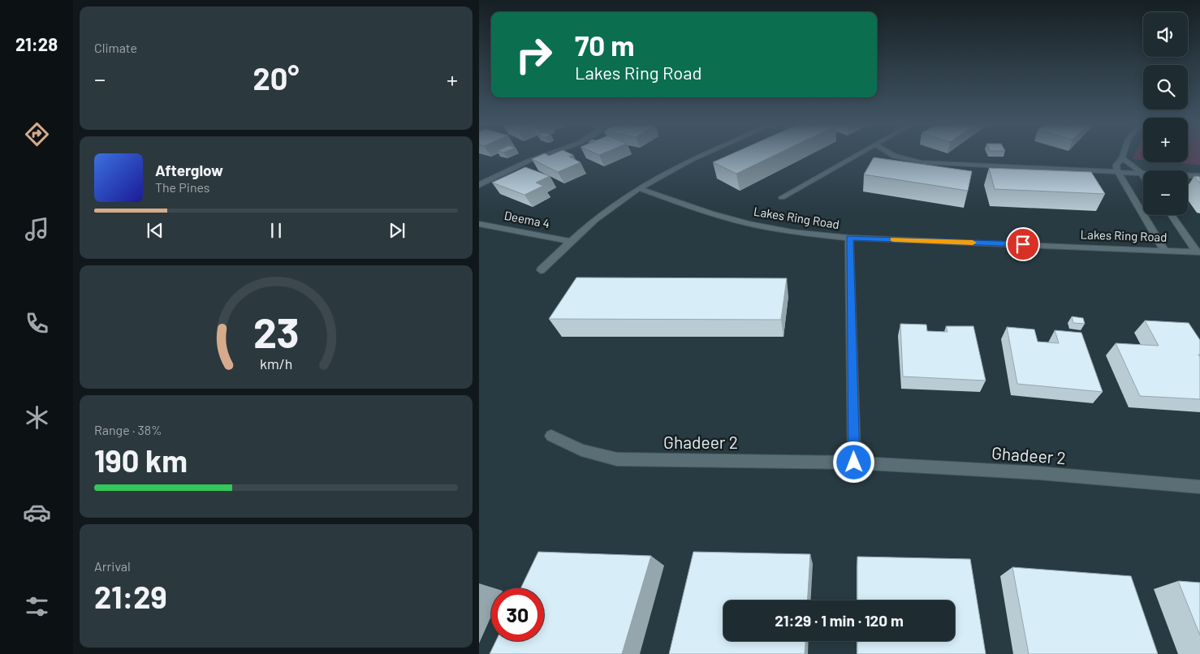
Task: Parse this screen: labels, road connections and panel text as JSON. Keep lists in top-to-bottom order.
{
  "streets": {
    "street": ["Lakes Ring Road", "Deema 4", "Ghadeer 2"]
  },
  "page": {
    "tabs": "21:28",
    "tile": [
      "Climate",
      ["Range · 38%", "190 km"],
      ["Arrival", "21:29"]
    ],
    "map_buttons": ["+", "−"],
    "turn": ["70 m", "Lakes Ring Road"],
    "heat": ["−", "20°", "+"],
    "song": ["Afterglow", "The Pines"],
    "limit": "30",
    "trip": "21:29 · 1 min · 120 m",
    "gauge": ["23", "km/h"]
  }
}
